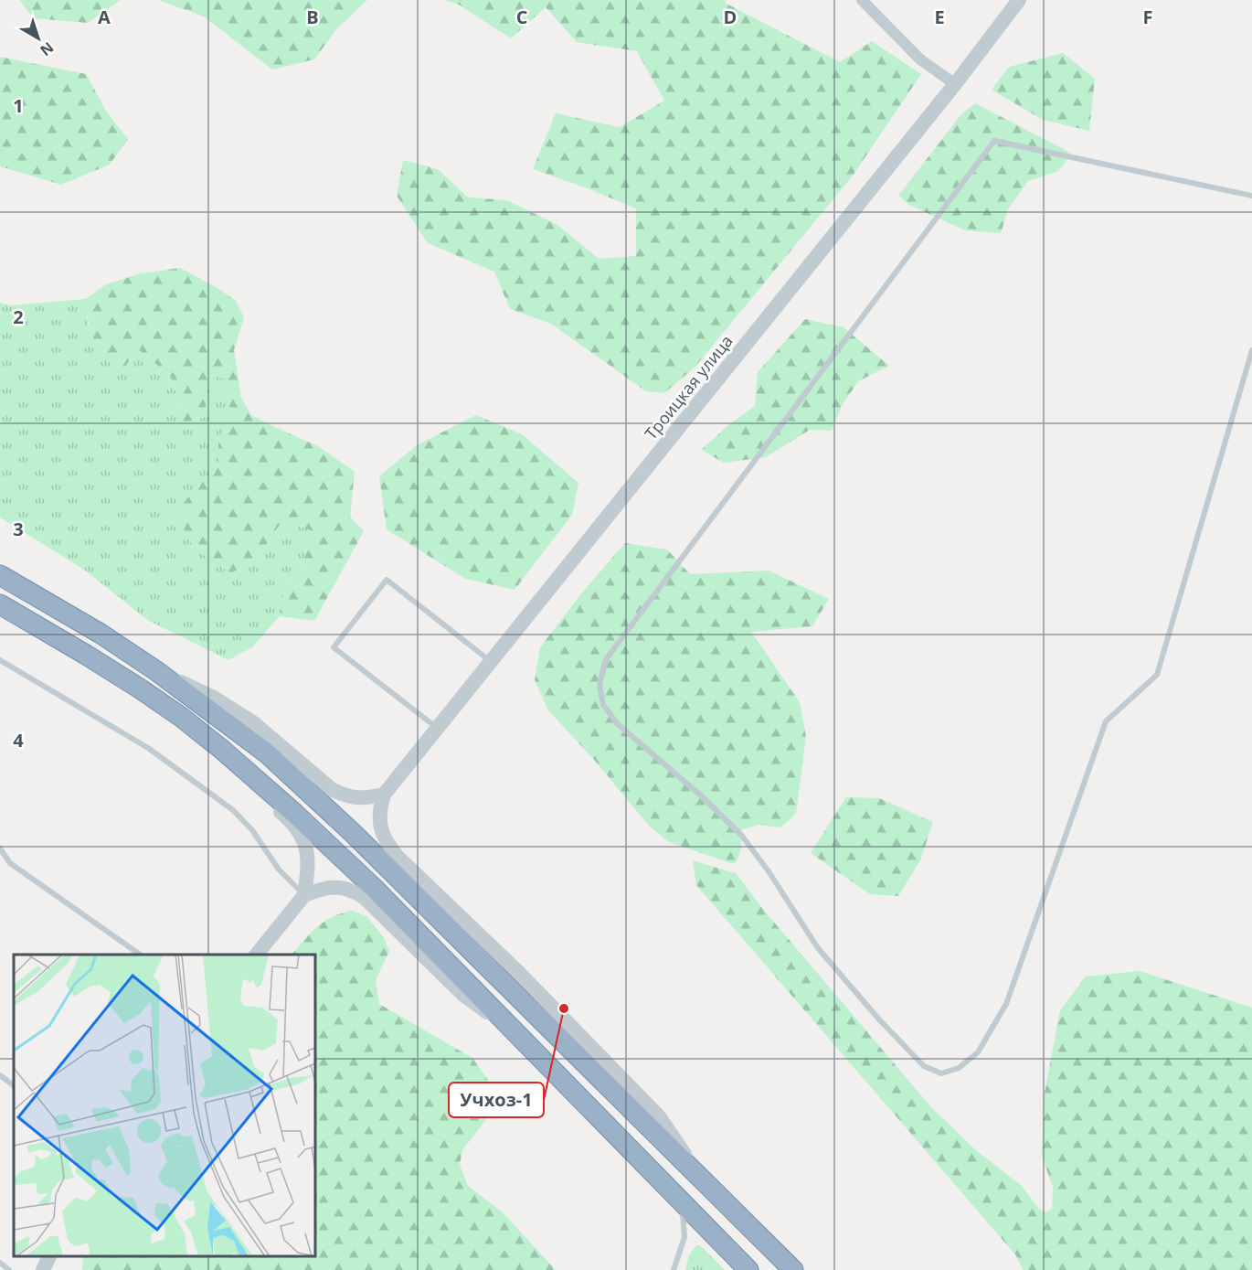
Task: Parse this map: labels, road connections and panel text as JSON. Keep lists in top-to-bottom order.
{
  "streets": {
    "street": ["Троицкая улица"]
  },
  "places": ["Учхоз-1"],
  "north": "bottom right",
  "grid": {
    "columns": [
      "A",
      "B",
      "C",
      "D",
      "E",
      "F"
    ],
    "rows": [
      "1",
      "2",
      "3",
      "4"
    ]
  }
}
